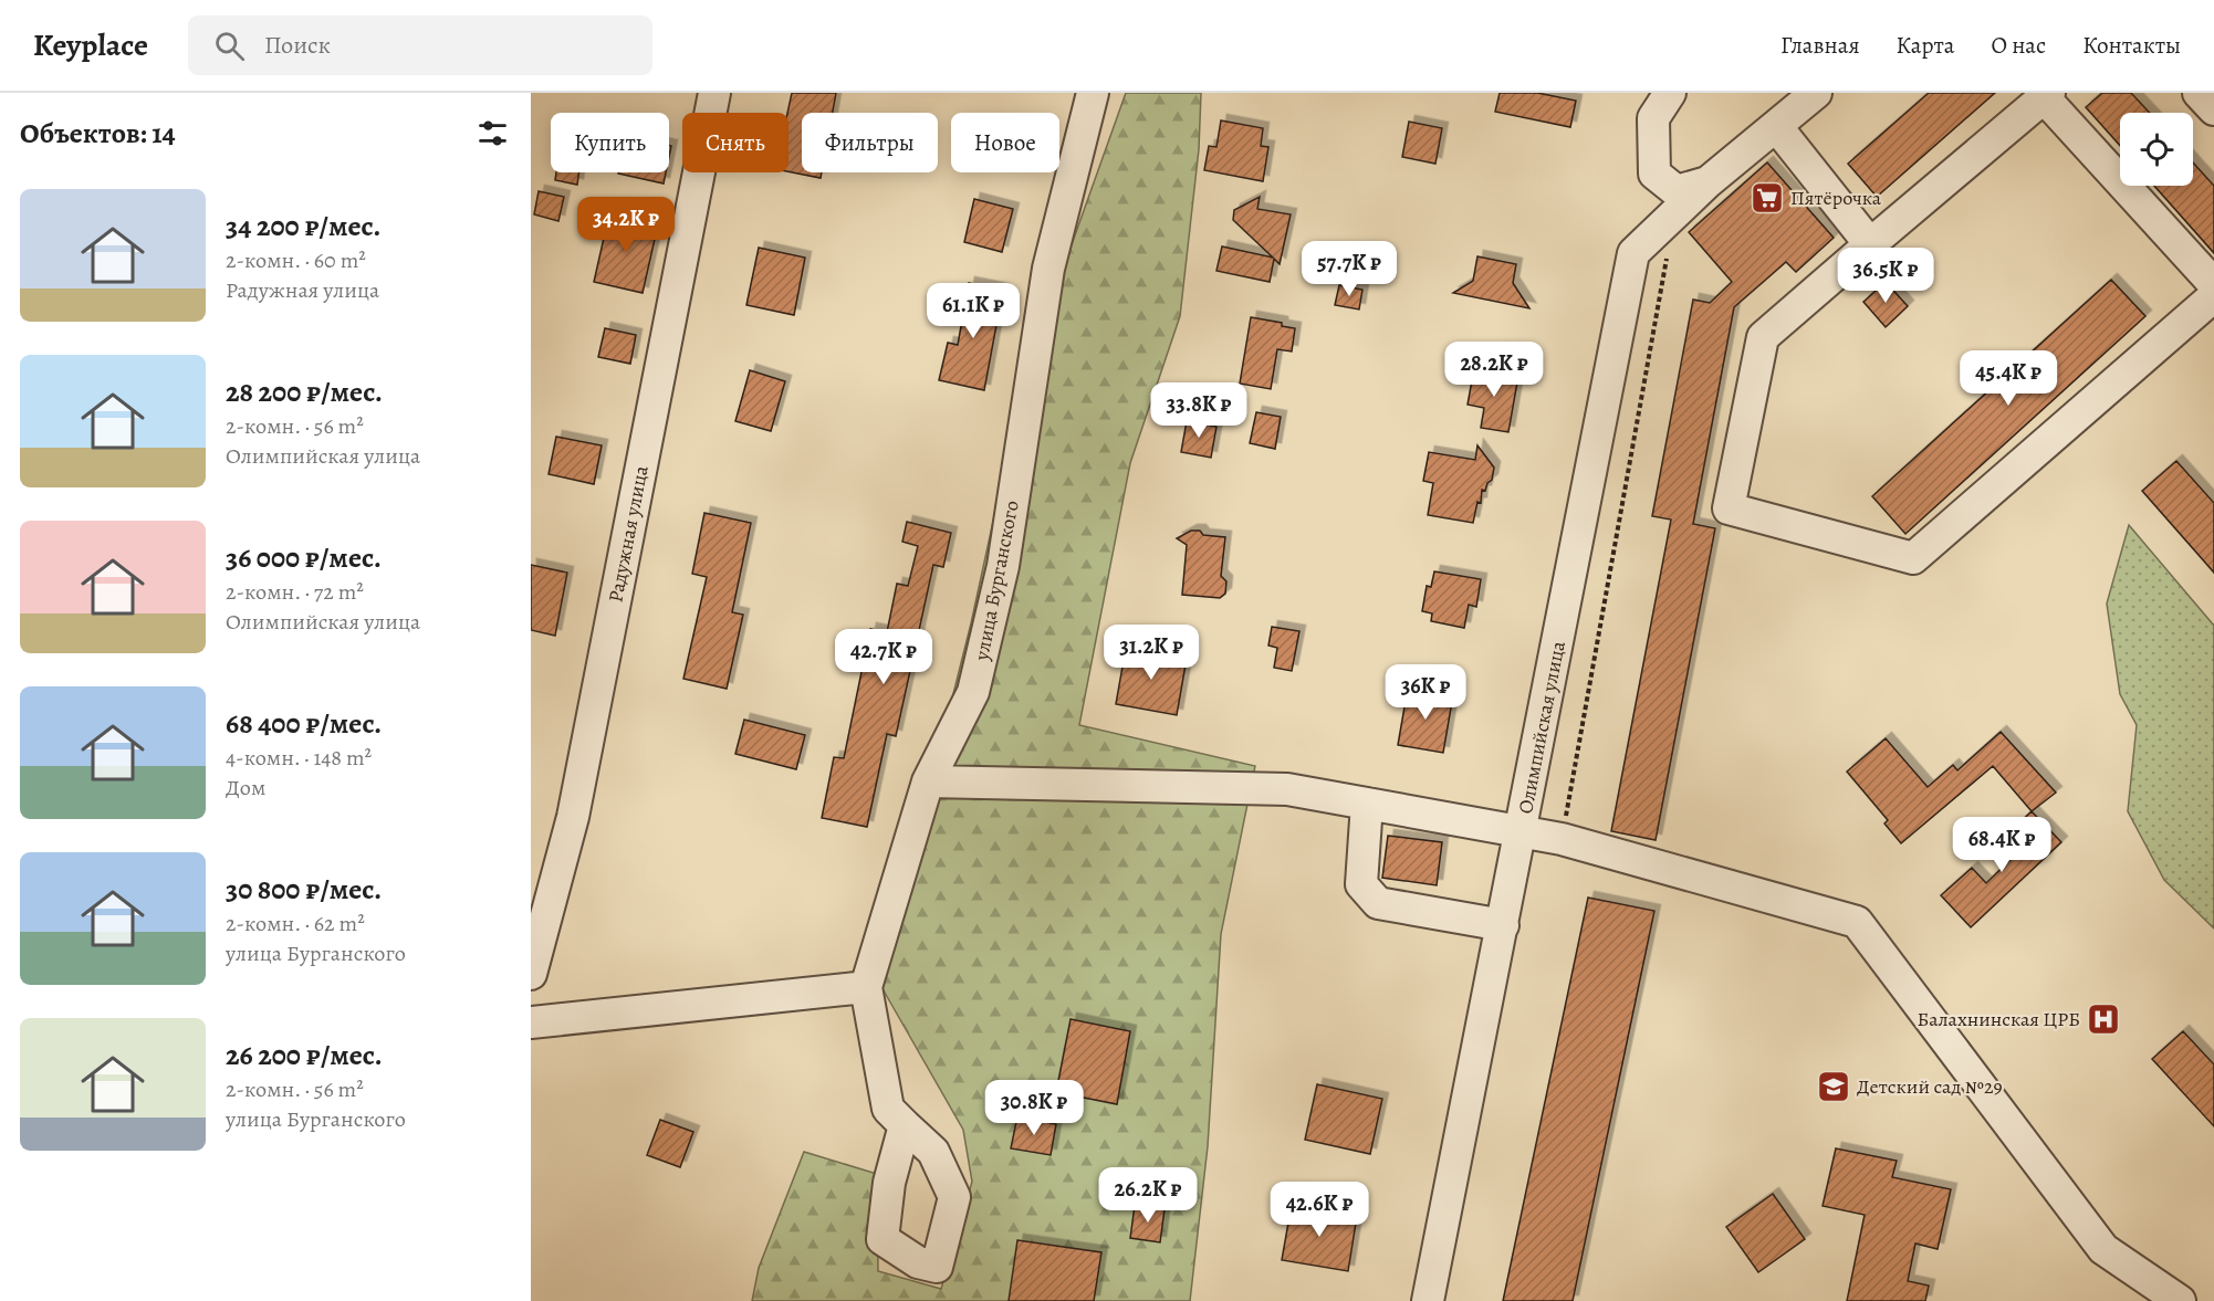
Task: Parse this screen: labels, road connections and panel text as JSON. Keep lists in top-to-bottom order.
{
  "streets": {
    "street": ["Радужная улица", "улица Бурганского", "Олимпийская улица"]
  },
  "places": {
    "supermarket": ["Пятёрочка"],
    "hospital": ["Балахнинская ЦРБ"],
    "school or university": ["Детский сад №29"]
  },
  "page": {
    "header": "Keyplace",
    "search": "Поиск",
    "nav": [
      "Главная",
      "Карта",
      "О нас",
      "Контакты"
    ],
    "heading": "Объектов: 14",
    "chip": [
      "Купить",
      "Снять",
      "Фильтры",
      "Новое"
    ],
    "list": [
      {
        "name": "34 200 ₽/мес.",
        "note": "2-комн. · 60 m² · Радужная улица"
      },
      {
        "name": "28 200 ₽/мес.",
        "note": "2-комн. · 56 m² · Олимпийская улица"
      },
      {
        "name": "36 000 ₽/мес.",
        "note": "2-комн. · 72 m² · Олимпийская улица"
      },
      {
        "name": "68 400 ₽/мес.",
        "note": "4-комн. · 148 m² · Дом"
      },
      {
        "name": "30 800 ₽/мес.",
        "note": "2-комн. · 62 m² · улица Бурганского"
      },
      {
        "name": "26 200 ₽/мес.",
        "note": "2-комн. · 56 m² · улица Бурганского"
      }
    ],
    "price": [
      "34.2K ₽",
      "57.7K ₽",
      "36.5K ₽",
      "61.1K ₽",
      "28.2K ₽",
      "45.4K ₽",
      "33.8K ₽",
      "31.2K ₽",
      "42.7K ₽",
      "36K ₽",
      "68.4K ₽",
      "30.8K ₽",
      "26.2K ₽",
      "42.6K ₽"
    ]
  }
}
